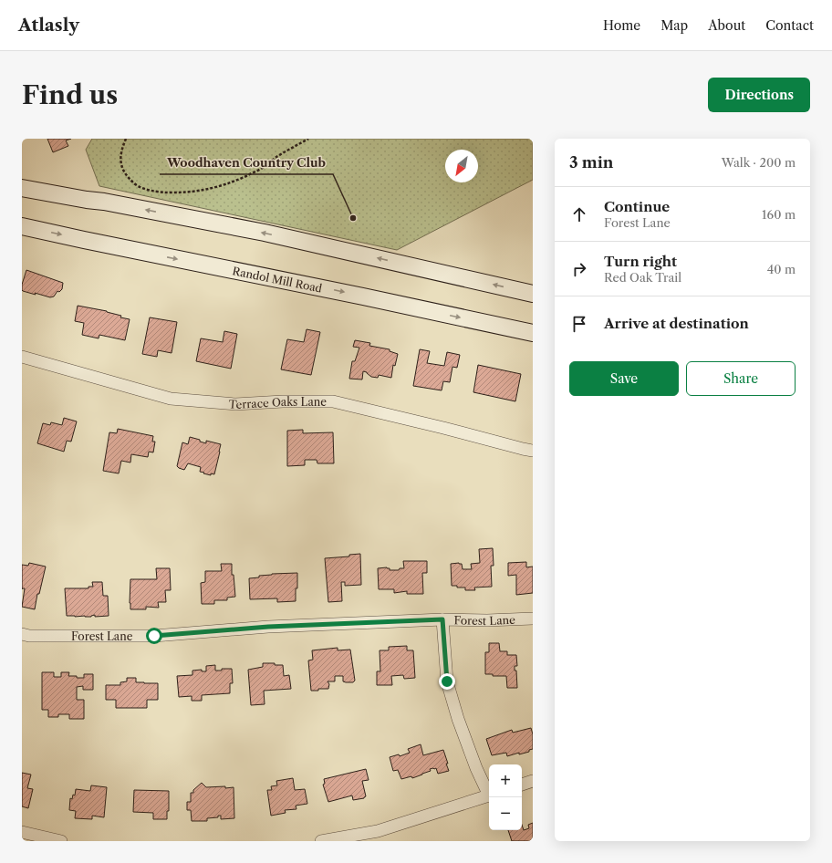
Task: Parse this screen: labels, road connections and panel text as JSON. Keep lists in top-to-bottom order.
{
  "streets": {
    "main road": ["Randol Mill Road"],
    "street": ["Terrace Oaks Lane", "Forest Lane"]
  },
  "places": ["Woodhaven Country Club"],
  "north": "bottom left",
  "page": {
    "header": "Atlasly",
    "nav": [
      "Home",
      "Map",
      "About",
      "Contact"
    ],
    "buttons": [
      "Directions",
      ["Save", "Share"]
    ],
    "title": "Find us",
    "heading": ["3 min", "Walk · 200 m"],
    "list": [
      ["Continue", "Forest Lane", "160 m"],
      ["Turn right", "Red Oak Trail", "40 m"],
      "Arrive at destination"
    ],
    "map_buttons": ["+", "−"]
  }
}
